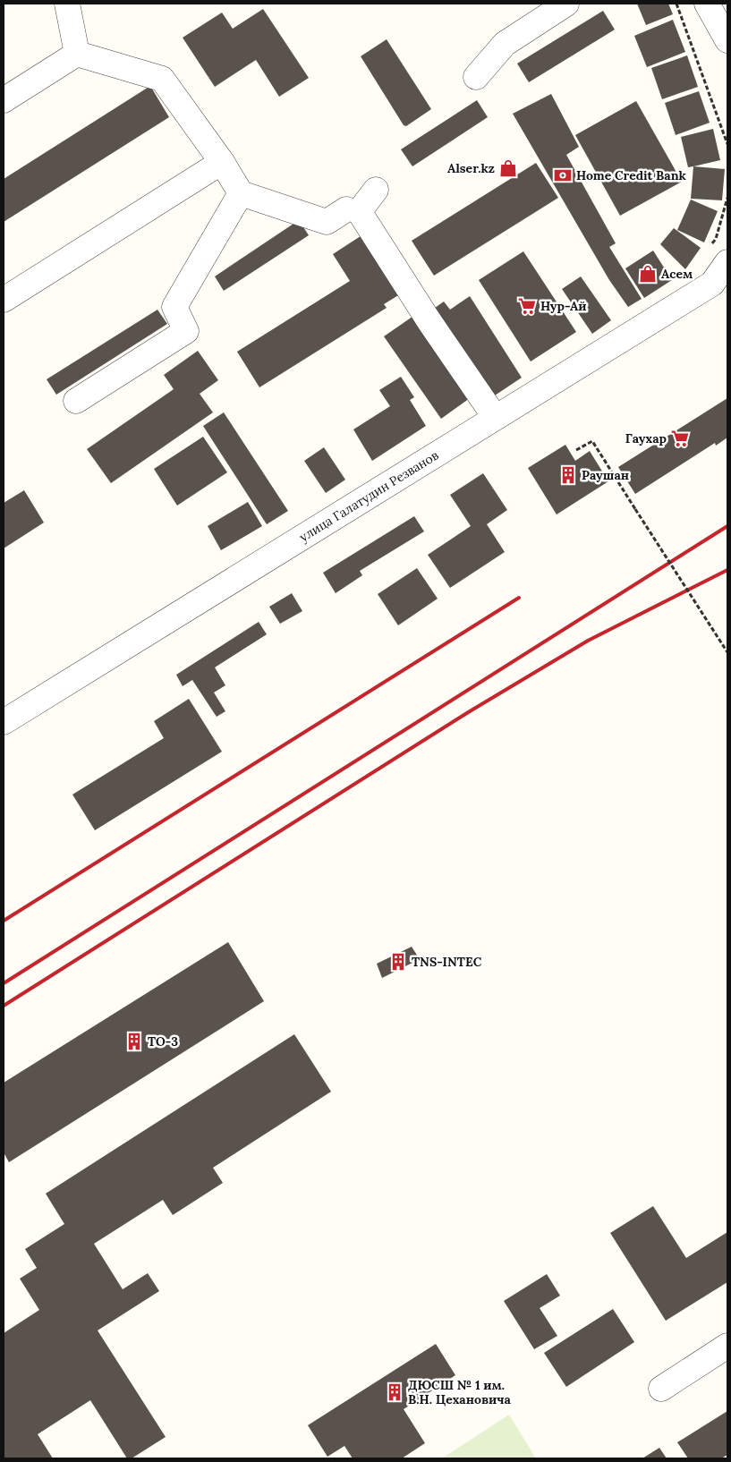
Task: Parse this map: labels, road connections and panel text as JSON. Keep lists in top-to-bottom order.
{
  "streets": {
    "street": ["улица Галатудин Резванов"]
  },
  "places": {
    "shop": ["Alser.kz", "Асем"],
    "bank": ["Home Credit Bank"],
    "supermarket": ["Нур-Ай", "Гаухар"],
    "building": [
      "Раушан",
      "TNS-INTEC",
      "ТО-3",
      "ДЮСШ № 1 им. В.Н. Цехановича"
    ]
  }
}
